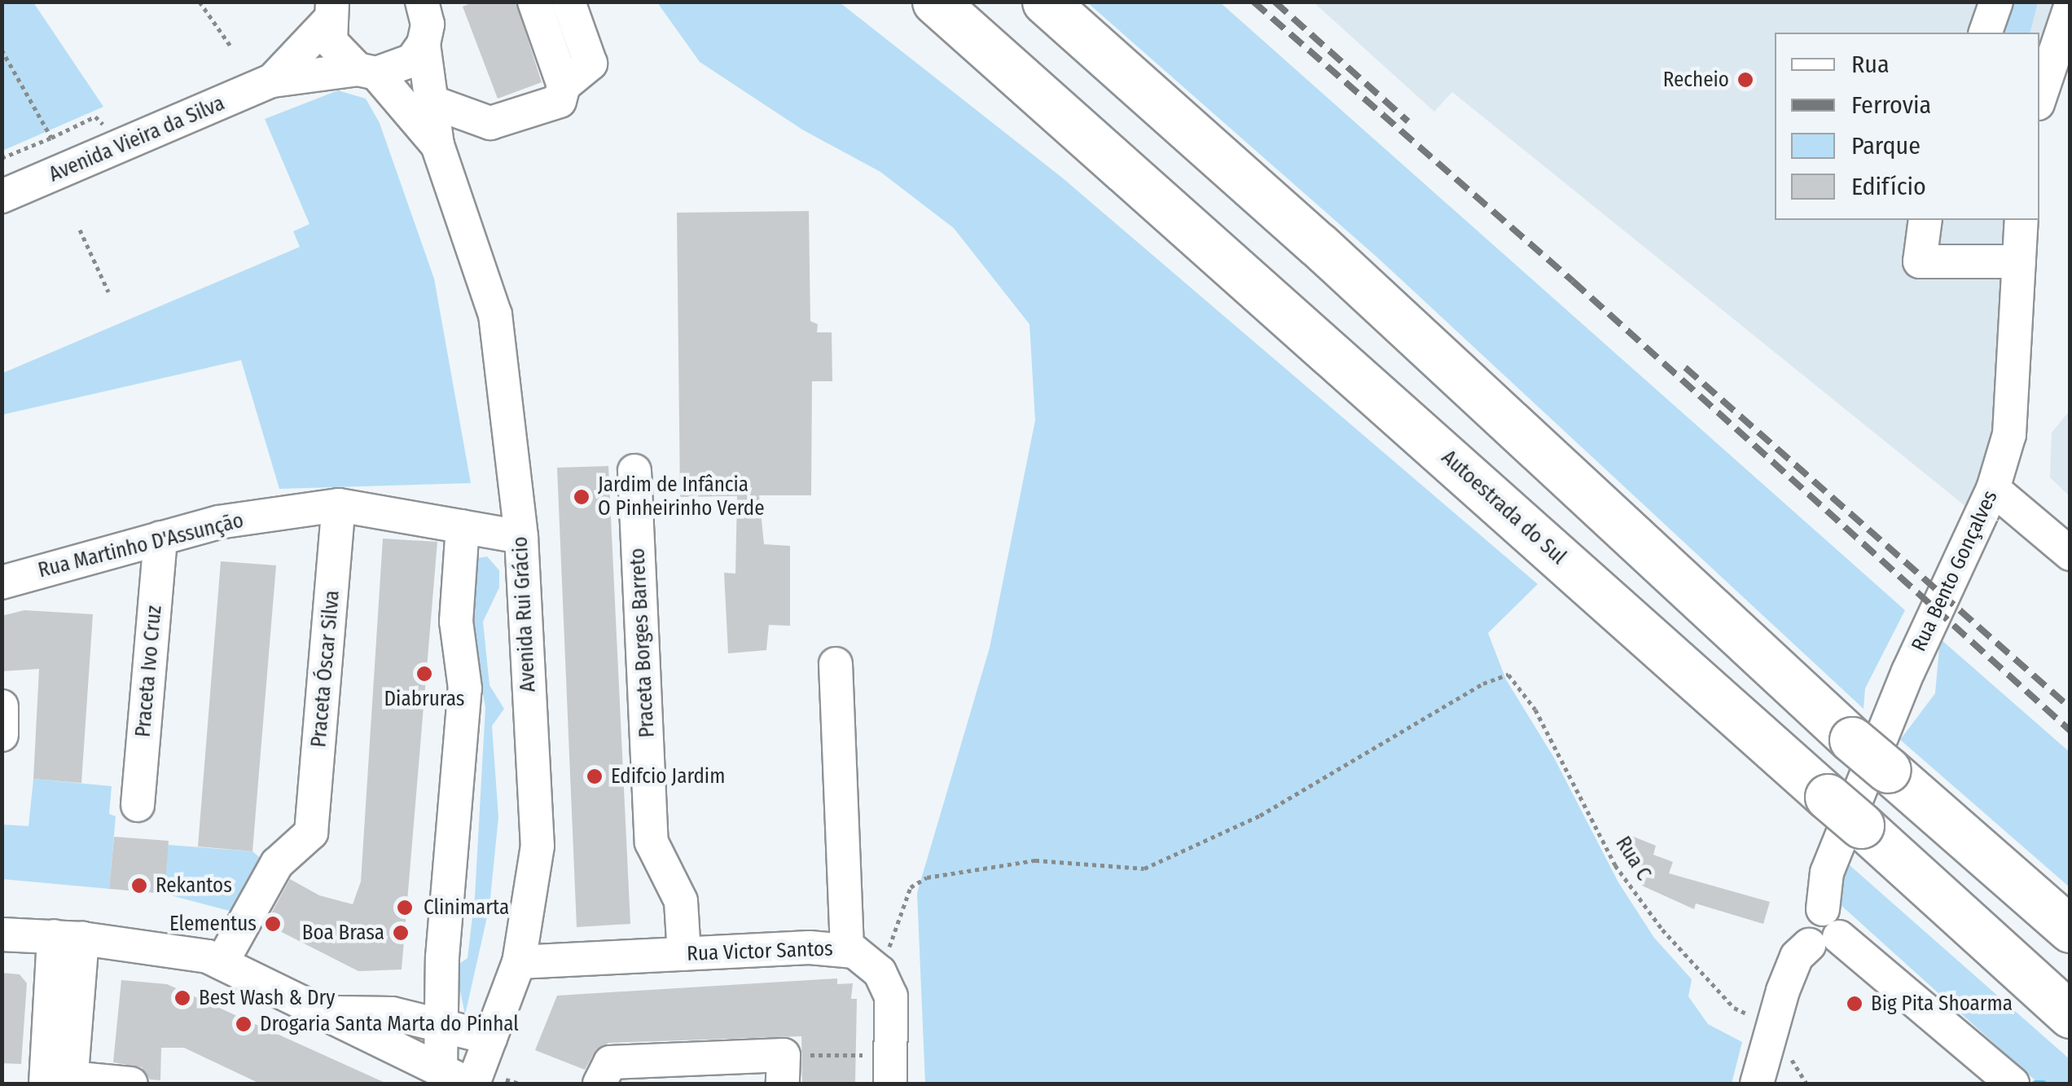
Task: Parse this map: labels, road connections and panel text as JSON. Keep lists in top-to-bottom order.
{
  "streets": {
    "highway": ["Autoestrada do Sul"],
    "street": [
      "Avenida Vieira da Silva",
      "Rua Martinho D'Assunção",
      "Rua Bento Gonçalves",
      "Avenida Rui Grácio",
      "Praceta Borges Barreto",
      "Praceta Óscar Silva",
      "Praceta Ivo Cruz",
      "Rua Victor Santos"
    ],
    "path": ["Rua C"]
  },
  "crossings": [
    ["Avenida Vieira da Silva", "Avenida Rui Grácio"],
    ["Rua Martinho D'Assunção", "Avenida Rui Grácio"],
    ["Rua Martinho D'Assunção", "Praceta Óscar Silva"],
    ["Rua Martinho D'Assunção", "Praceta Ivo Cruz"],
    ["Rua Bento Gonçalves", "Rua C"],
    ["Avenida Rui Grácio", "Rua Victor Santos"],
    ["Praceta Borges Barreto", "Rua Victor Santos"],
    ["Rua C", "Rua Victor Santos"]
  ],
  "places": [
    "Recheio",
    "Jardim de Infância O Pinheirinho Verde",
    "Diabruras",
    "Edifcio Jardim",
    "Rekantos",
    "Clinimarta",
    "Elementus",
    "Boa Brasa",
    "Best Wash & Dry",
    "Big Pita Shoarma",
    "Drogaria Santa Marta do Pinhal"
  ],
  "legend": [
    "Rua",
    "Ferrovia",
    "Parque",
    "Edifício"
  ]
}
